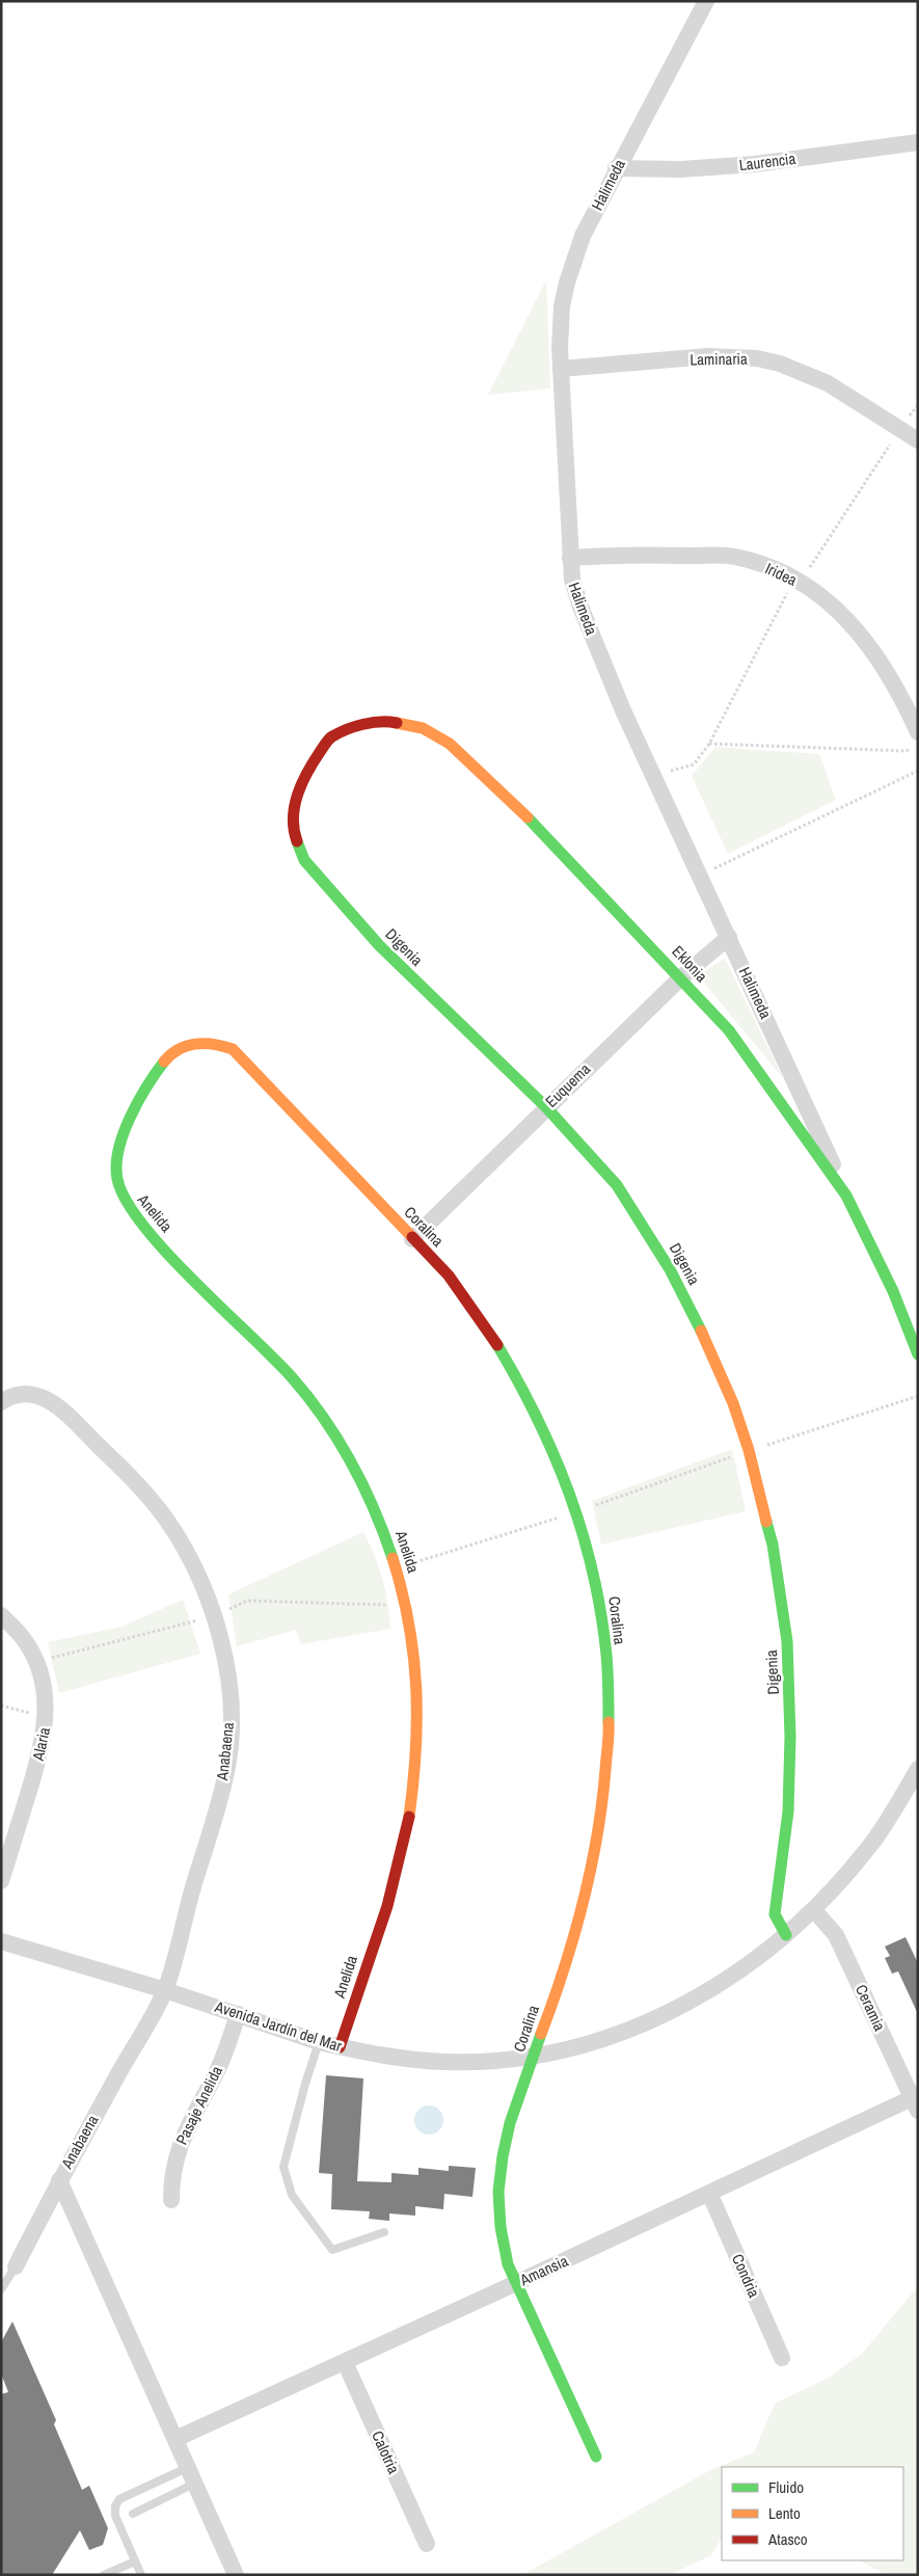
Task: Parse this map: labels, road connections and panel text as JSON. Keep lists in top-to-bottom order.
{
  "streets": {
    "street": [
      "Laurencia",
      "Halimeda",
      "Laminaria",
      "Iridea",
      "Digenia",
      "Eklonia",
      "Euquema",
      "Anelida",
      "Coralina",
      "Alaria",
      "Anabaena",
      "Ceramia",
      "Avenida Jardín del Mar",
      "Pasaje Anelida",
      "Amansia",
      "Condria",
      "Calotria"
    ]
  },
  "crossings": [
    ["Laurencia", "Halimeda"],
    ["Halimeda", "Laminaria"],
    ["Halimeda", "Iridea"],
    ["Halimeda", "Eklonia"],
    ["Halimeda", "Euquema"],
    ["Digenia", "Eklonia"],
    ["Digenia", "Euquema"],
    ["Digenia", "Avenida Jardín del Mar"],
    ["Eklonia", "Euquema"],
    ["Euquema", "Coralina"],
    ["Anelida", "Coralina"],
    ["Anelida", "Avenida Jardín del Mar"],
    ["Coralina", "Avenida Jardín del Mar"],
    ["Coralina", "Amansia"],
    ["Anabaena", "Avenida Jardín del Mar"],
    ["Anabaena", "Amansia"],
    ["Ceramia", "Avenida Jardín del Mar"],
    ["Ceramia", "Amansia"],
    ["Avenida Jardín del Mar", "Pasaje Anelida"],
    ["Amansia", "Condria"],
    ["Amansia", "Calotria"]
  ],
  "legend": ["Fluido", "Lento", "Atasco"]
}
